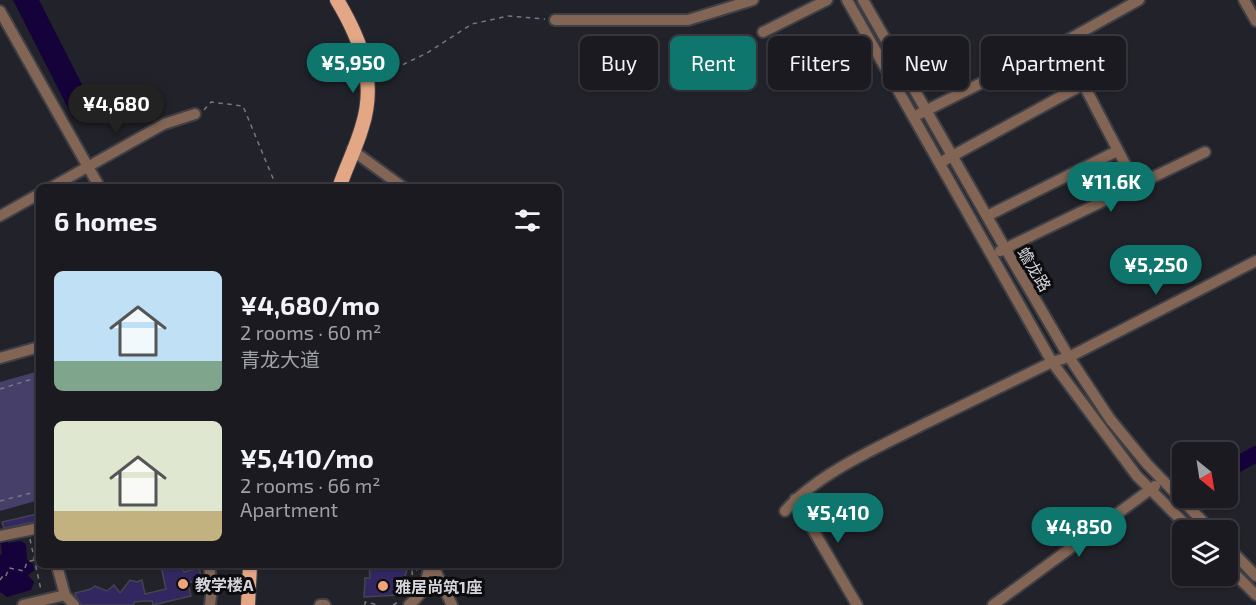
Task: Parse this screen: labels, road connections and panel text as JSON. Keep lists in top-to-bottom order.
{
  "streets": {
    "street": ["蟾龙路"]
  },
  "places": ["教学楼A", "雅居尚筑1座"],
  "north": "bottom right",
  "page": {
    "chip": [
      "Buy",
      "Rent",
      "Filters",
      "New",
      "Apartment"
    ],
    "price": [
      "¥5,950",
      "¥4,680",
      "¥11.6K",
      "¥5,250",
      "¥5,410",
      "¥4,850"
    ],
    "heading": "6 homes",
    "list": [
      {
        "name": "¥4,680/mo",
        "note": "2 rooms · 60 m² · 青龙大道"
      },
      {
        "name": "¥5,410/mo",
        "note": "2 rooms · 66 m² · Apartment"
      }
    ]
  }
}
